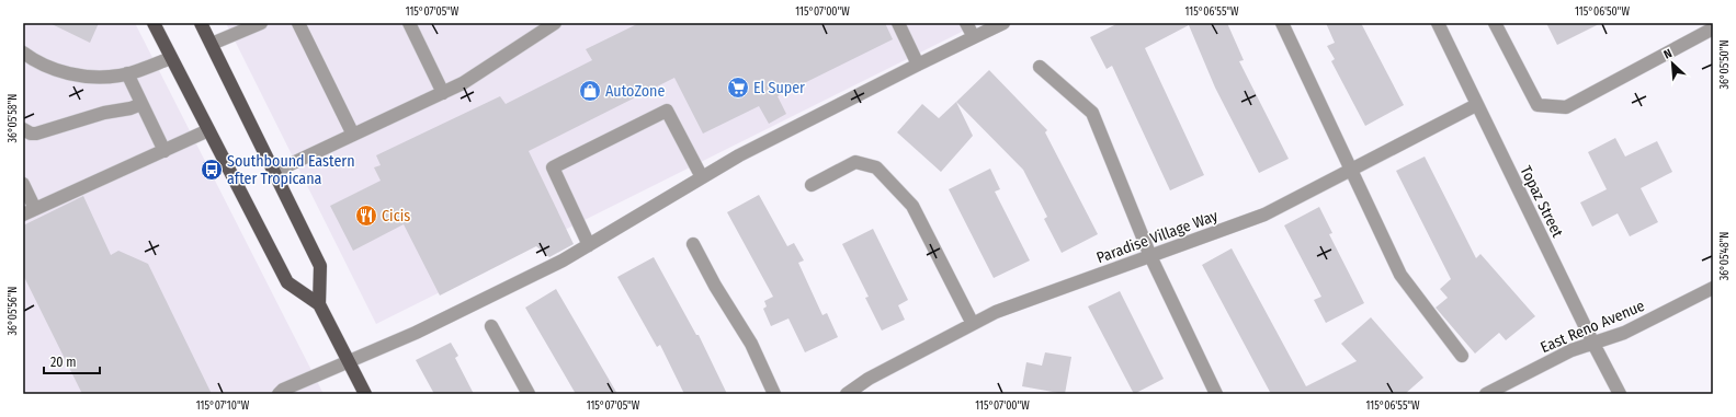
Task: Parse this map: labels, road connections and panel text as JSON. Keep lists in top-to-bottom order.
{
  "streets": {
    "street": ["Topaz Street", "Paradise Village Way", "East Reno Avenue"]
  },
  "crossings": [
    ["Topaz Street", "Paradise Village Way"],
    ["Topaz Street", "East Reno Avenue"]
  ],
  "places": {
    "supermarket": ["El Super"],
    "shop": ["AutoZone"],
    "bus stop": ["Southbound Eastern after Tropicana"],
    "restaurant": ["Cicis"]
  },
  "scale_bar": "20 m",
  "north": "top left",
  "coordinates": [
    "115°07'05\"W",
    "115°07'00\"W",
    "115°06'55\"W",
    "115°06'50\"W",
    "36°05'50\"N",
    "36°05'58\"N",
    "36°05'48\"N",
    "36°05'56\"N",
    "115°07'10\"W"
  ]
}
